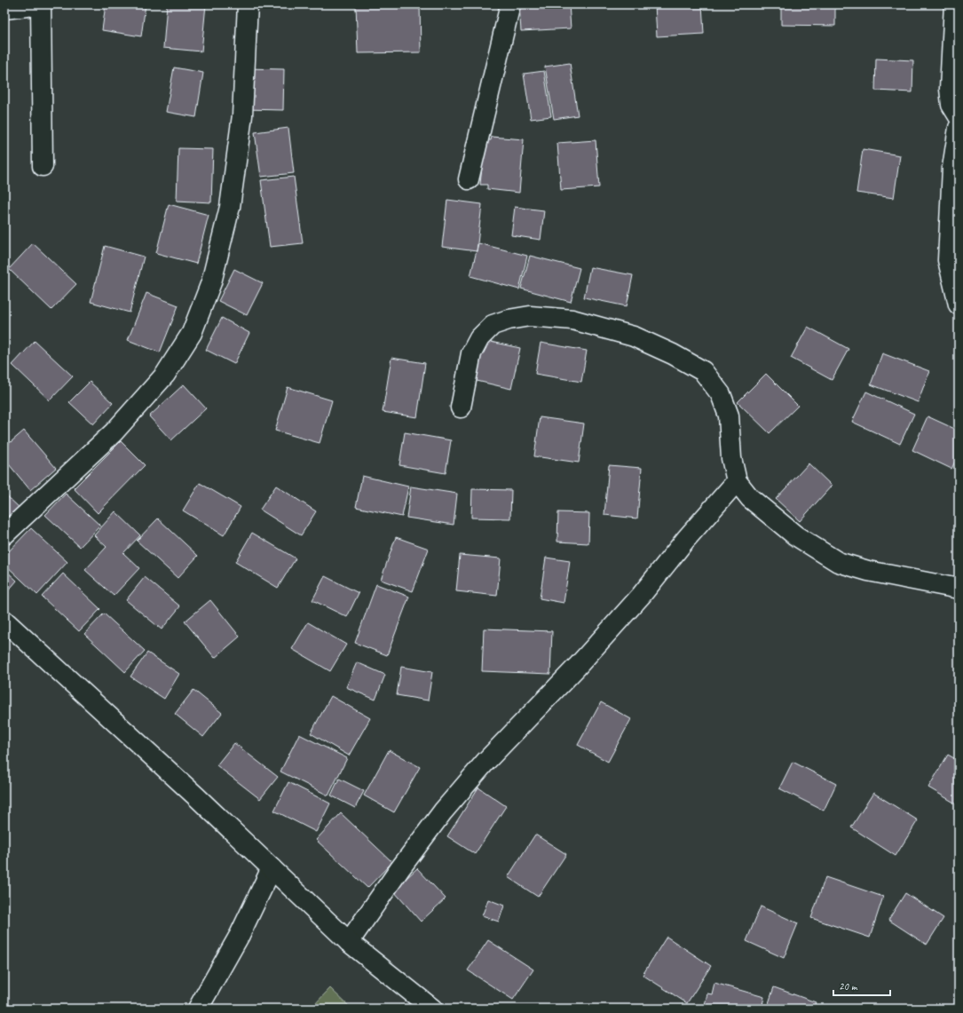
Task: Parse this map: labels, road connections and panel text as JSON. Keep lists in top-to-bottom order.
{
  "scale_bar": "20 m"
}
